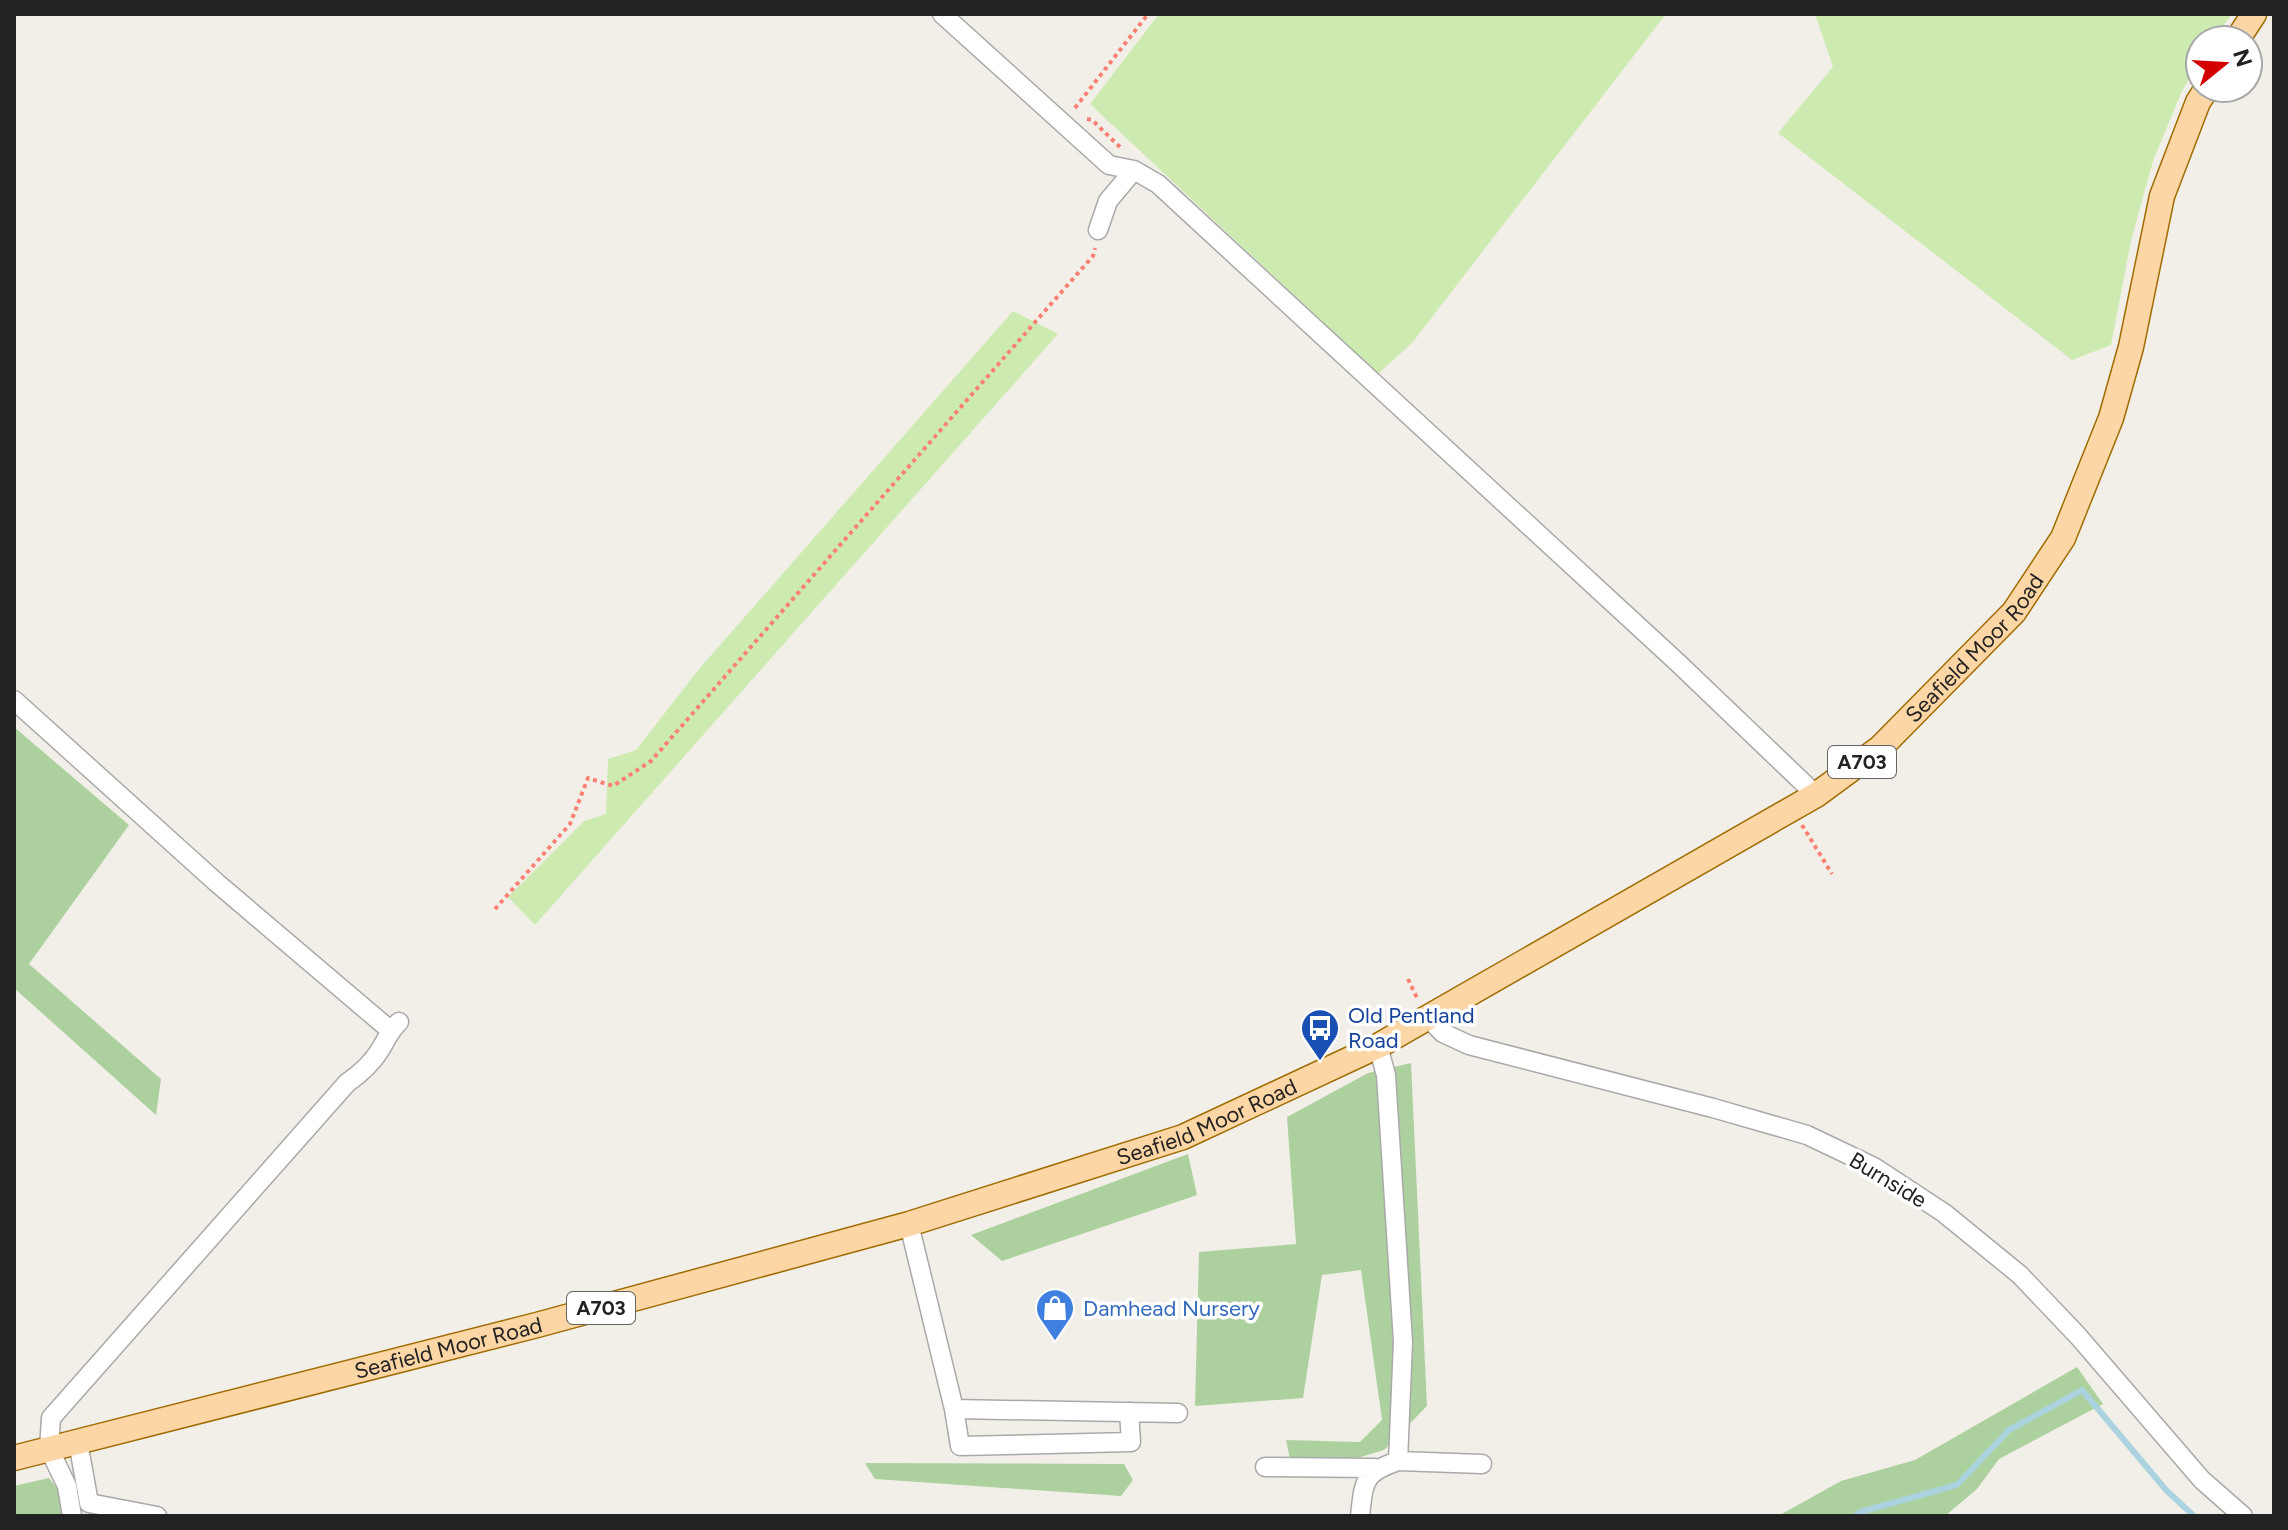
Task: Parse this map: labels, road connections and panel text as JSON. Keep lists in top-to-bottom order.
{
  "streets": {
    "main road": ["Seafield Moor Road", "A703"],
    "street": ["Burnside"]
  },
  "crossings": [
    ["Seafield Moor Road", "Burnside"]
  ],
  "places": {
    "bus stop": ["Old Pentland Road"],
    "shop": ["Damhead Nursery"]
  },
  "north": "right"
}
